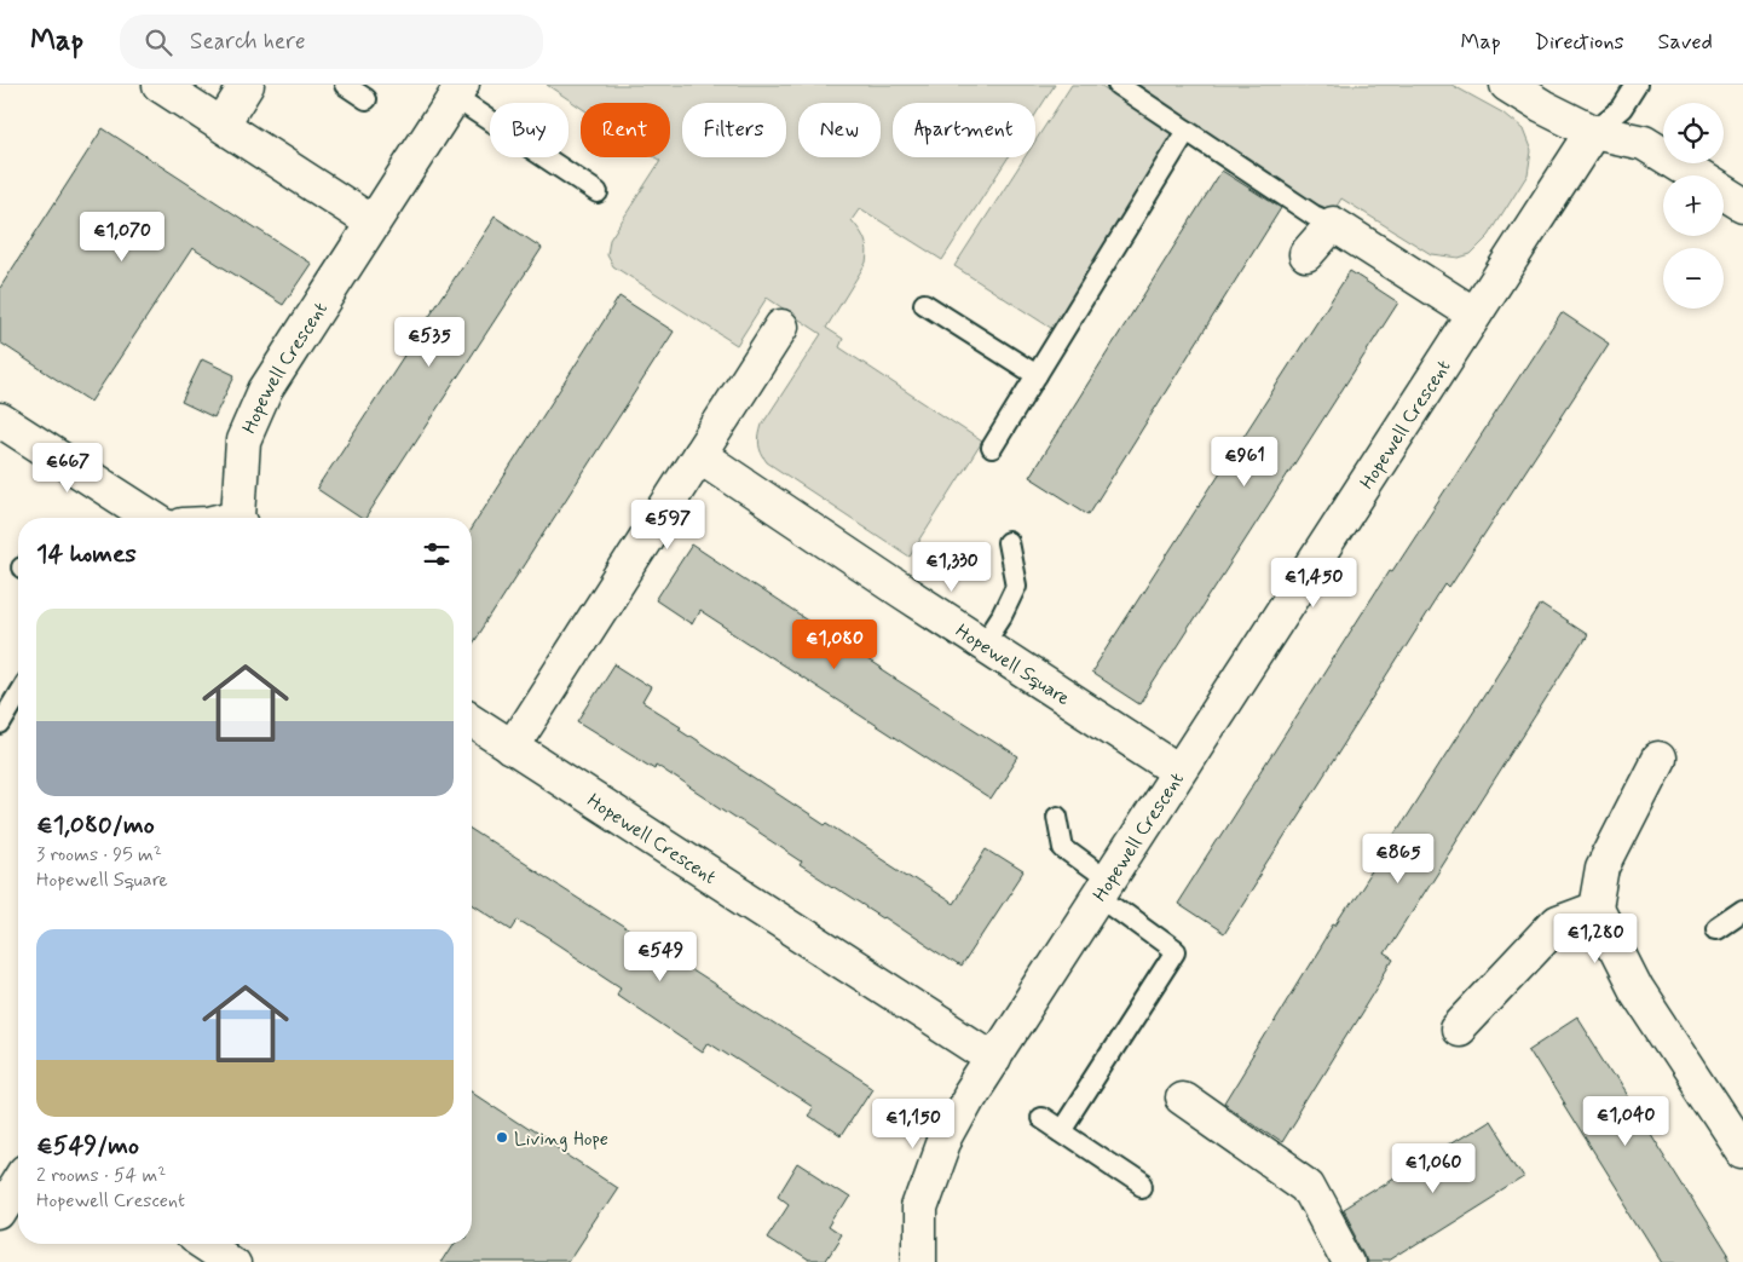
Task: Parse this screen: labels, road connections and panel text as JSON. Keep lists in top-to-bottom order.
{
  "streets": {
    "street": ["Hopewell Crescent", "Hopewell Square"]
  },
  "crossings": [
    ["Hopewell Crescent", "Hopewell Square"]
  ],
  "places": ["Living Hope"],
  "page": {
    "header": "Map",
    "search": "Search here",
    "nav": ["Map", "Directions", "Saved"],
    "map_buttons": ["+", "−"],
    "chip": [
      "Buy",
      "Rent",
      "Filters",
      "New",
      "Apartment"
    ],
    "price": [
      "€1,070",
      "€535",
      "€961",
      "€667",
      "€597",
      "€1,330",
      "€1,450",
      "€1,080",
      "€865",
      "€1,280",
      "€549",
      "€1,040",
      "€1,150",
      "€1,060"
    ],
    "heading": "14 homes",
    "list": [
      {
        "name": "€1,080/mo",
        "note": "3 rooms · 95 m² · Hopewell Square"
      },
      {
        "name": "€549/mo",
        "note": "2 rooms · 54 m² · Hopewell Crescent"
      }
    ]
  }
}
